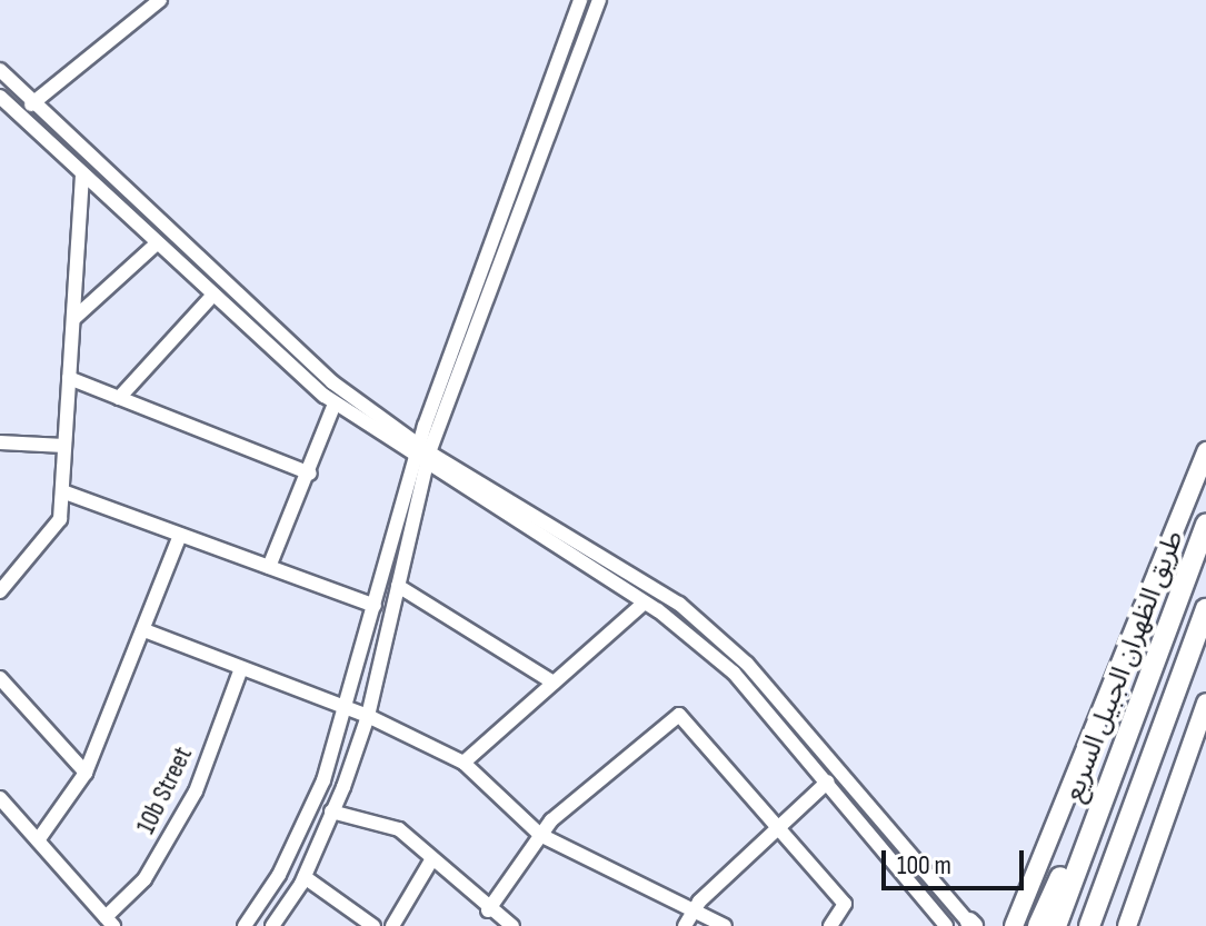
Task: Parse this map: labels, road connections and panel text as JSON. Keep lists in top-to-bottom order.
{
  "streets": {
    "highway": ["طريق الظهران الجبيل السريع"],
    "street": ["10b Street"]
  },
  "scale_bar": "100 m"
}
